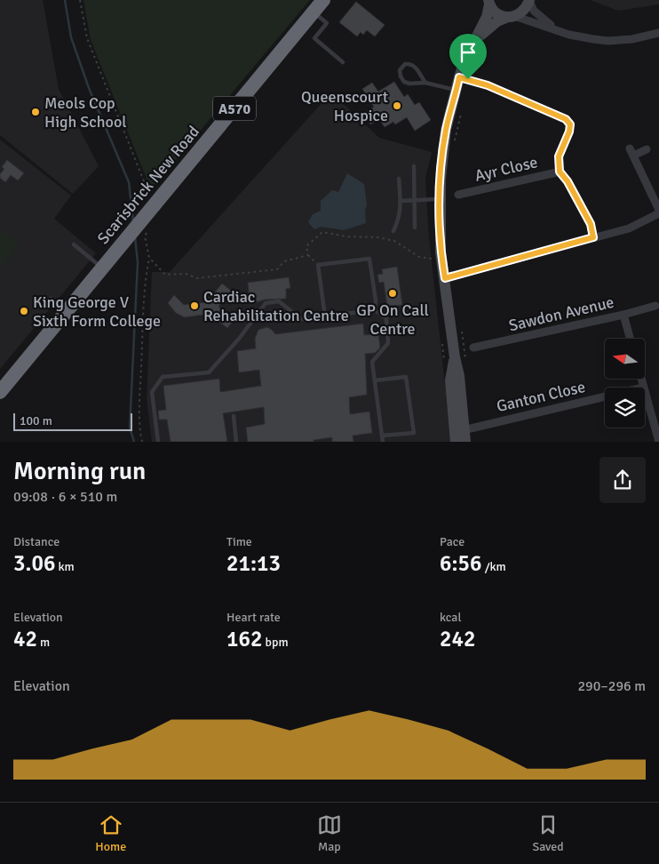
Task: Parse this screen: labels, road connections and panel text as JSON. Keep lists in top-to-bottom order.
{
  "streets": {
    "highway": ["A570", "Scarisbrick New Road"],
    "street": ["Ayr Close", "Sawdon Avenue", "Ganton Close"]
  },
  "places": [
    "Queenscourt Hospice",
    "Meols Cop High School",
    "GP On Call Centre",
    "Cardiac Rehabilitation Centre",
    "King George V Sixth Form College"
  ],
  "scale_bar": "100 m",
  "north": "left",
  "page": {
    "scale": "100 m",
    "heading": ["Morning run", "09:08 · 6 × 510 m"],
    "stats": [
      ["Distance", "3.06 km"],
      ["Time", "21:13"],
      ["Pace", "6:56 /km"],
      ["Elevation", "42 m"],
      ["Heart rate", "162 bpm"],
      ["kcal", "242"]
    ],
    "chart": ["Elevation", "290–296 m"],
    "tabs": ["Home", "Map", "Saved"]
  }
}
